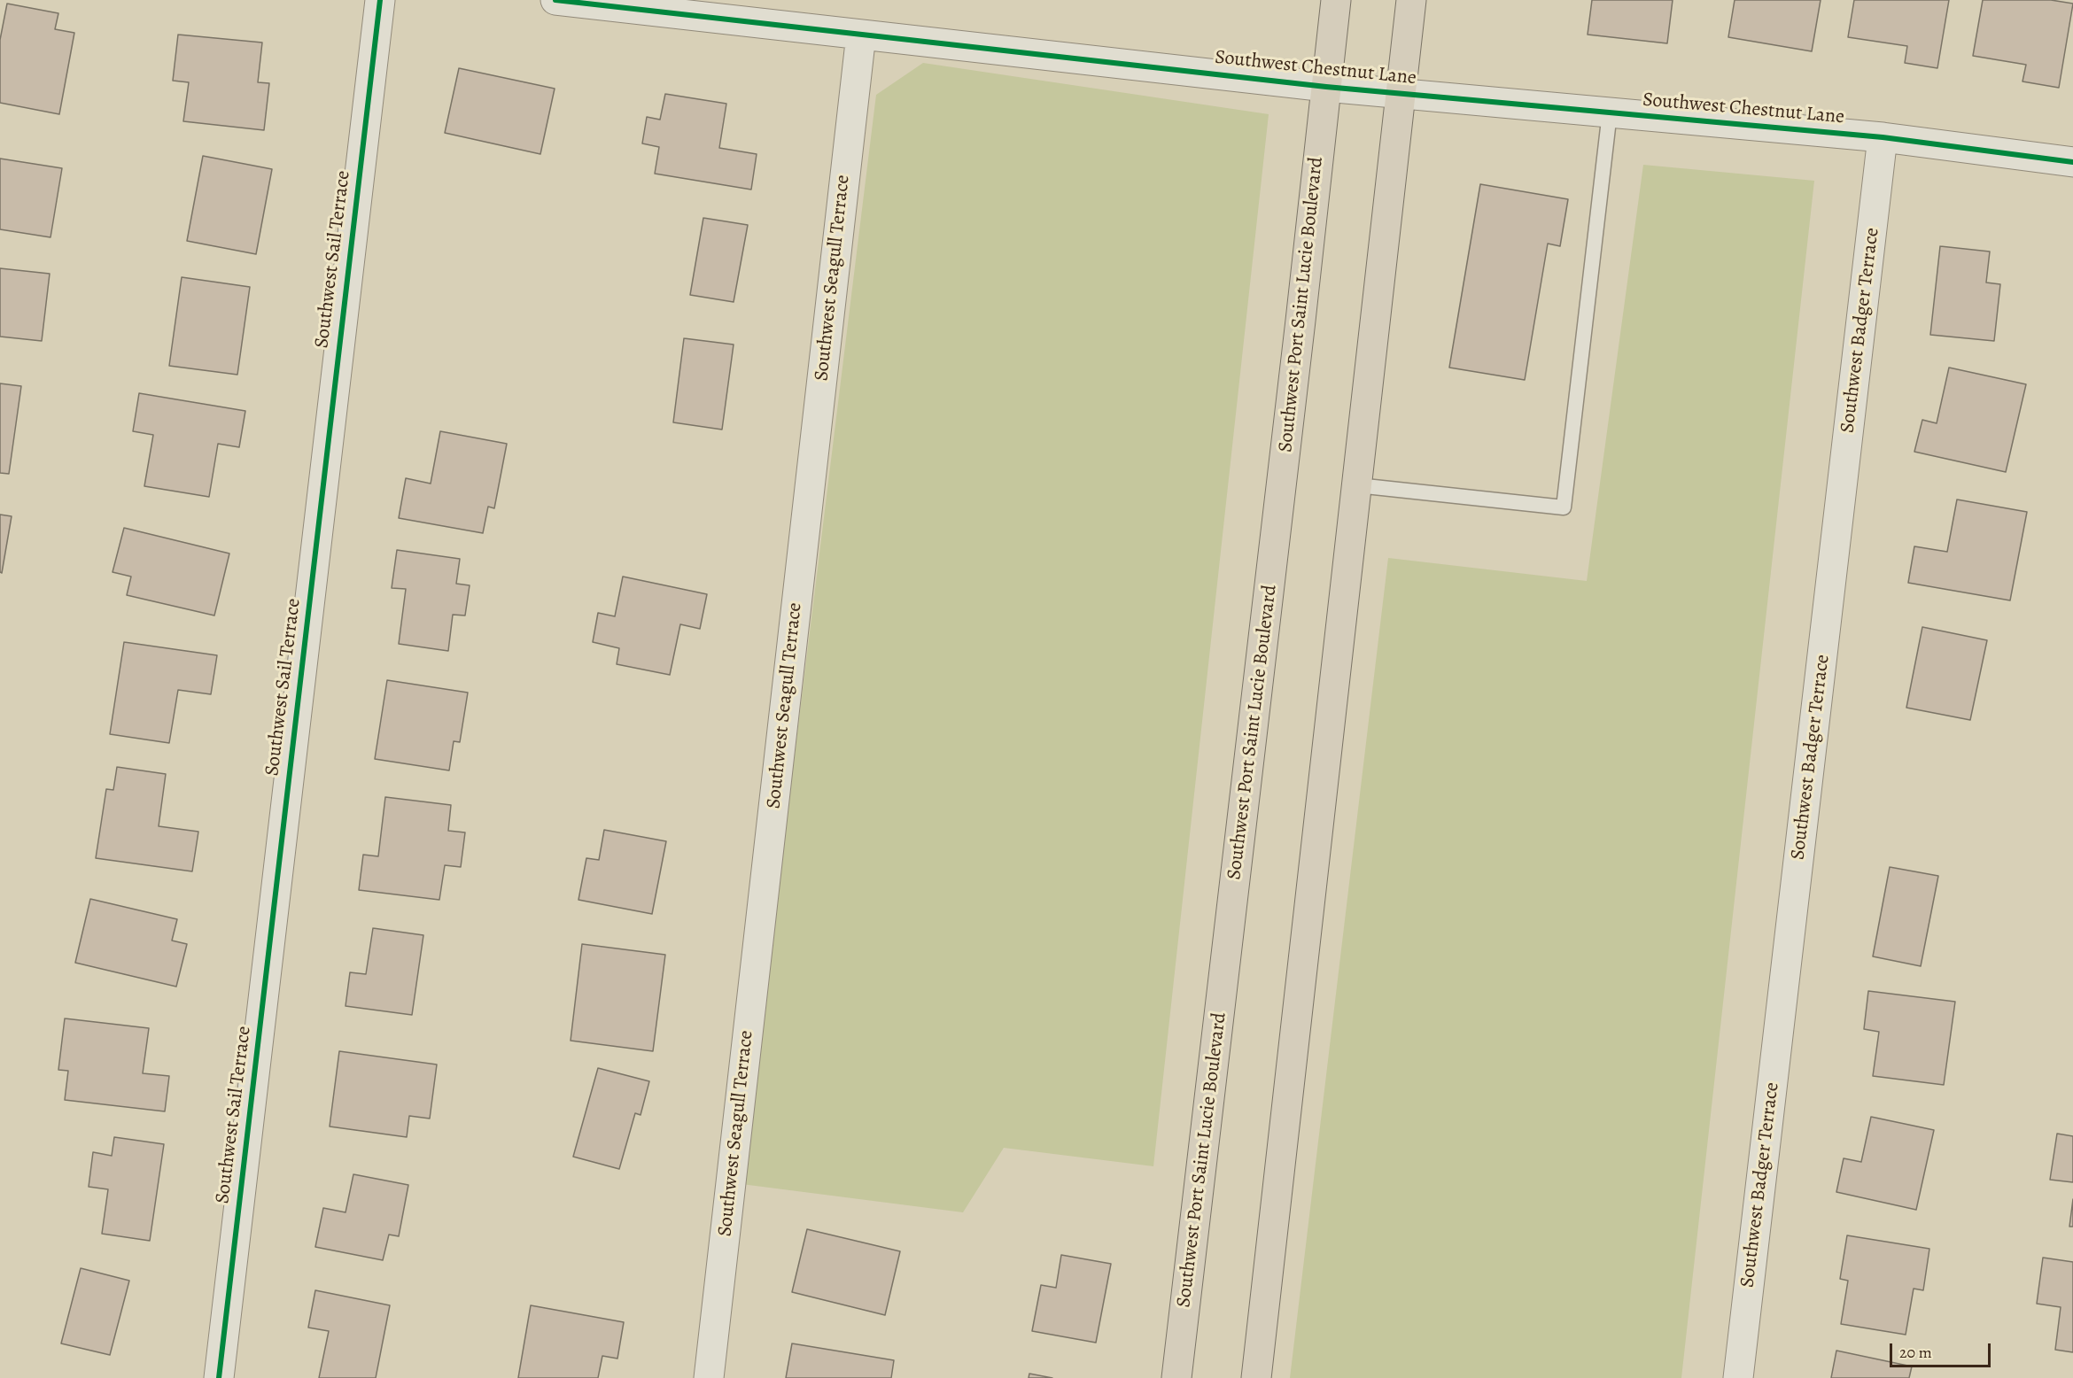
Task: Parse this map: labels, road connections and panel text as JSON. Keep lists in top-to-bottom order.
{
  "streets": {
    "main road": ["Southwest Port Saint Lucie Boulevard"],
    "street": [
      "Southwest Chestnut Lane",
      "Southwest Sail Terrace",
      "Southwest Seagull Terrace",
      "Southwest Badger Terrace"
    ]
  },
  "crossings": [
    ["Southwest Chestnut Lane", "Southwest Seagull Terrace"],
    ["Southwest Chestnut Lane", "Southwest Port Saint Lucie Boulevard"],
    ["Southwest Chestnut Lane", "Southwest Badger Terrace"]
  ],
  "scale_bar": "20 m"
}
